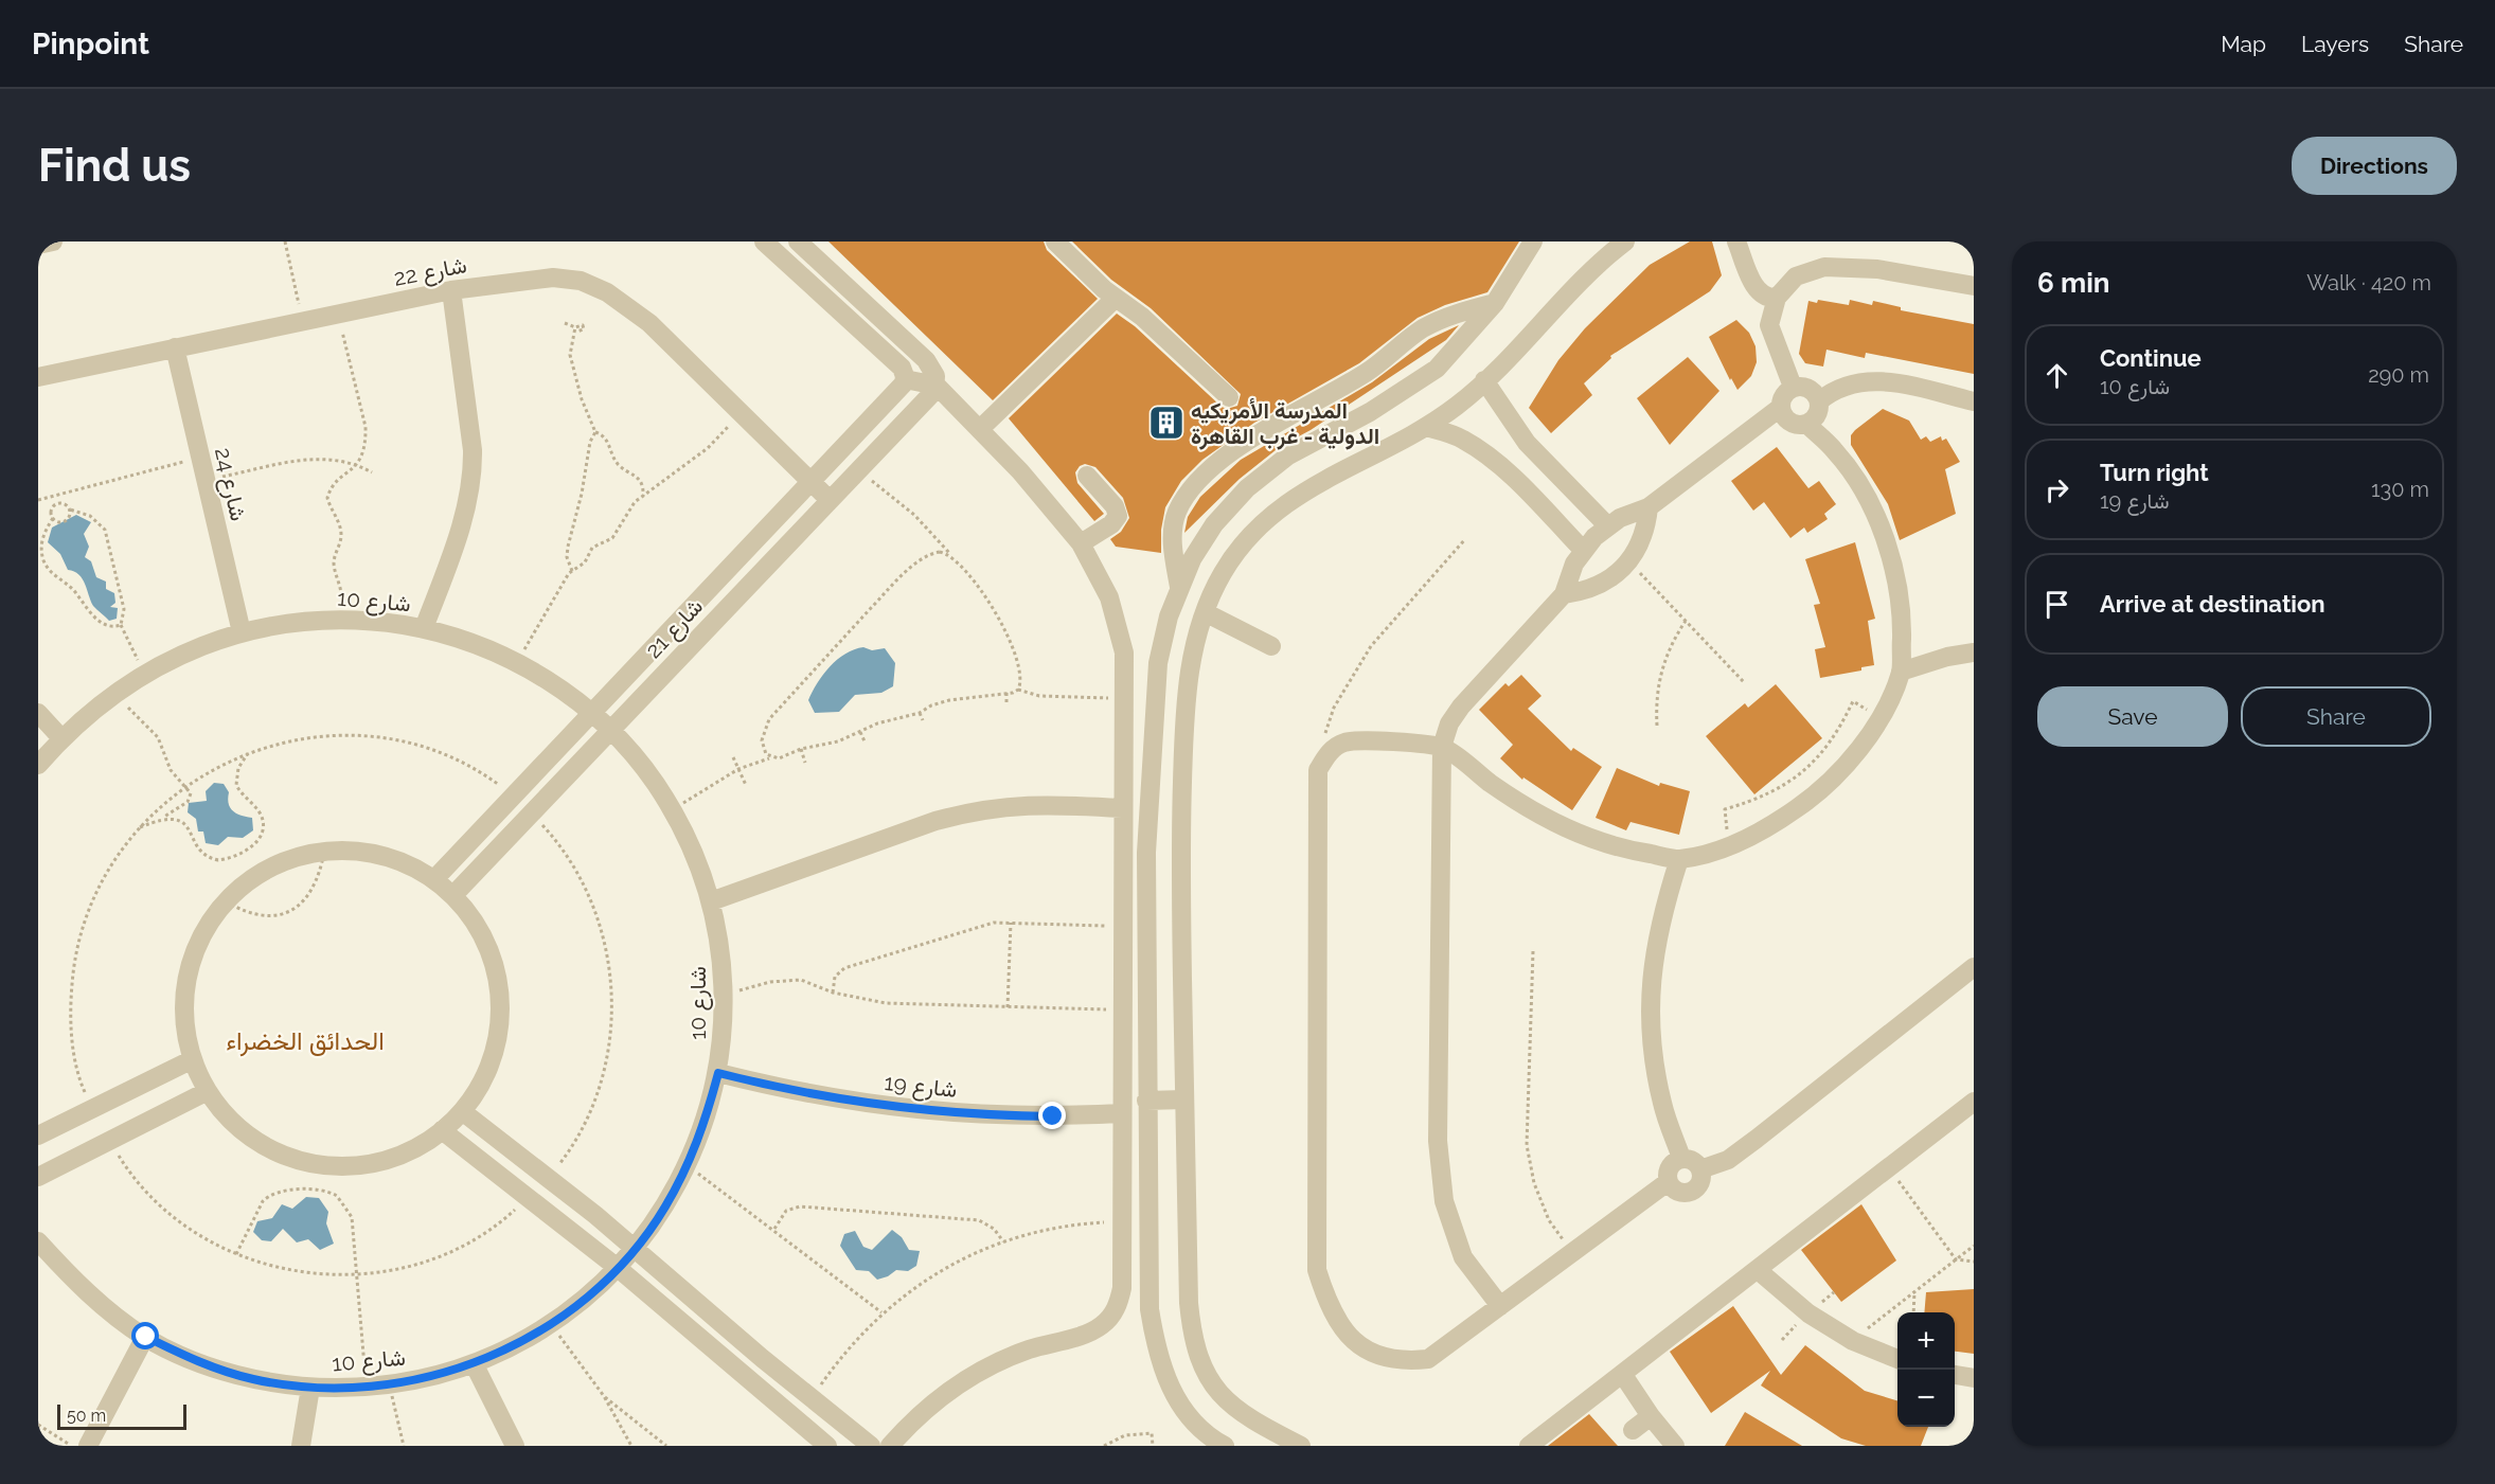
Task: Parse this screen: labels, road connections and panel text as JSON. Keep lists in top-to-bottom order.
{
  "streets": {
    "street": [
      "شارع 22",
      "شارع 24",
      "شارع 10",
      "شارع 21",
      "شارع 19"
    ]
  },
  "crossings": [
    ["شارع 22", "شارع 24"],
    ["شارع 22", "شارع 21"],
    ["شارع 24", "شارع 10"],
    ["شارع 10", "شارع 21"],
    ["شارع 10", "شارع 19"]
  ],
  "districts": ["الحدائق الخضراء"],
  "places": {
    "building": ["المدرسة الأمريكيه الدولية - غرب القاهرة"]
  },
  "scale_bar": "50 m",
  "page": {
    "header": "Pinpoint",
    "nav": ["Map", "Layers", "Share"],
    "buttons": [
      "Directions",
      ["Save", "Share"]
    ],
    "title": "Find us",
    "heading": ["6 min", "Walk · 420 m"],
    "list": [
      ["Continue", "شارع 10", "290 m"],
      ["Turn right", "شارع 19", "130 m"],
      "Arrive at destination"
    ],
    "map_buttons": ["+", "−"],
    "scale": "50 m"
  }
}
